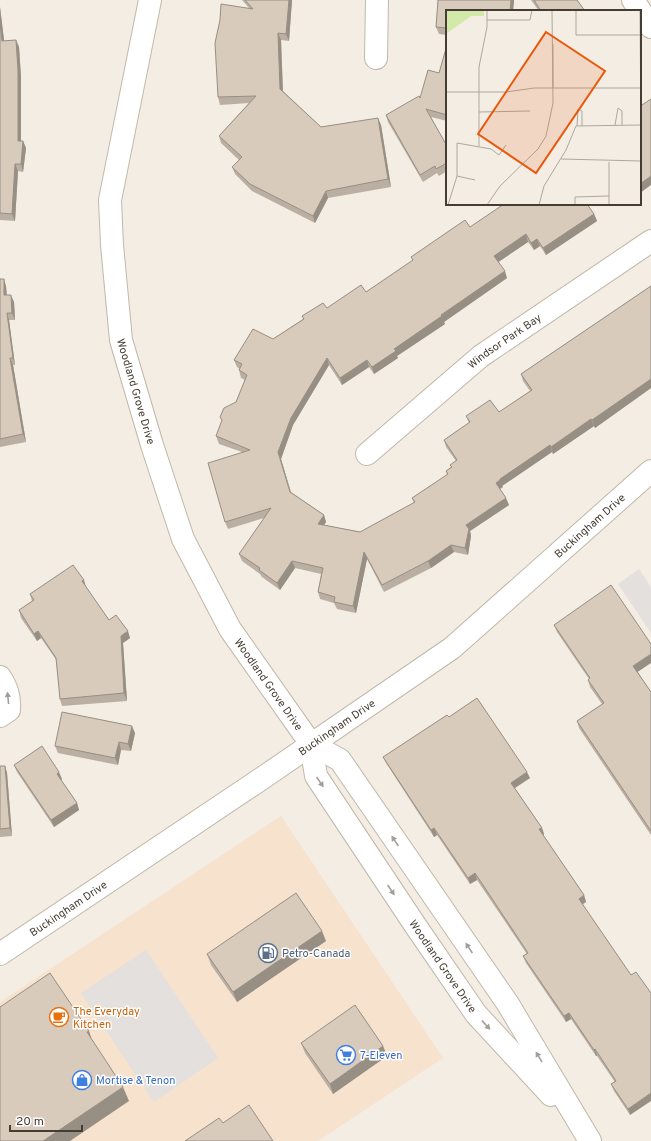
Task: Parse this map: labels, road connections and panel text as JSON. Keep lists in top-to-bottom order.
{
  "streets": {
    "street": ["Windsor Park Bay", "Woodland Grove Drive", "Buckingham Drive"]
  },
  "crossings": [
    ["Woodland Grove Drive", "Buckingham Drive"]
  ],
  "places": {
    "fuel station": ["Petro-Canada"],
    "cafe": ["The Everyday Kitchen"],
    "supermarket": ["7-Eleven"],
    "shop": ["Mortise & Tenon"]
  },
  "scale_bar": "20 m"
}
